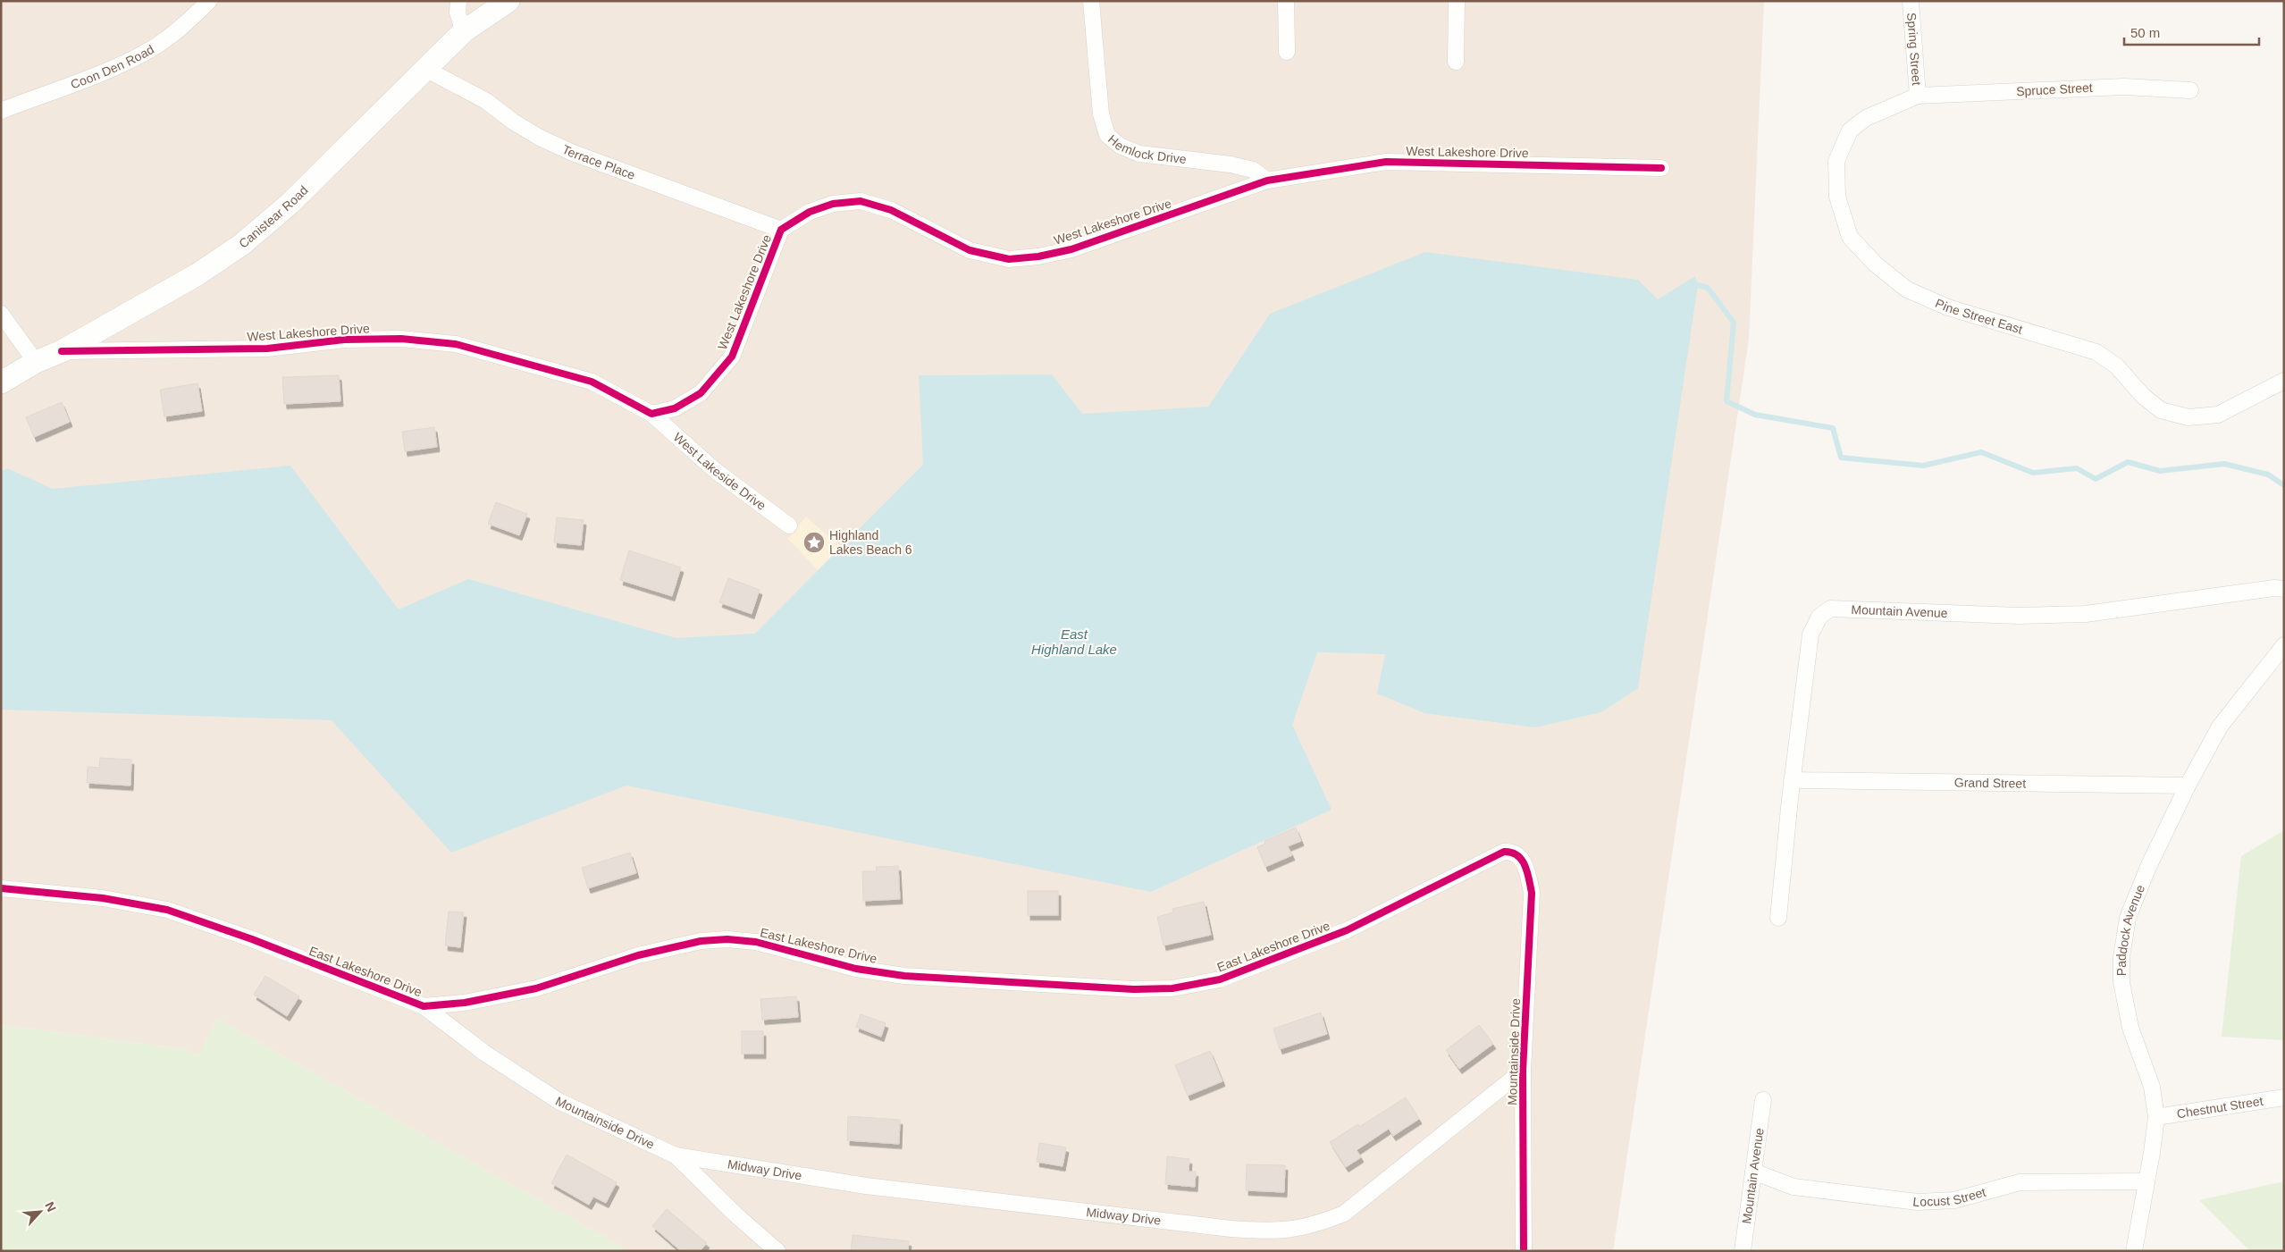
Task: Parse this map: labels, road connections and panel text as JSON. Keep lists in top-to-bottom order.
{
  "streets": {
    "street": [
      "Spring Street",
      "Coon Den Road",
      "Spruce Street",
      "Hemlock Drive",
      "West Lakeshore Drive",
      "Terrace Place",
      "Canistear Road",
      "Pine Street East",
      "West Lakeside Drive",
      "Mountain Avenue",
      "Grand Street",
      "Paddock Avenue",
      "East Lakeshore Drive",
      "Mountainside Drive",
      "Chestnut Street",
      "Midway Drive",
      "Locust Street"
    ]
  },
  "crossings": [
    ["Spring Street", "Spruce Street"],
    ["Spring Street", "Pine Street East"],
    ["Spruce Street", "Pine Street East"],
    ["Hemlock Drive", "West Lakeshore Drive"],
    ["West Lakeshore Drive", "Terrace Place"],
    ["West Lakeshore Drive", "Canistear Road"],
    ["West Lakeshore Drive", "West Lakeside Drive"],
    ["Terrace Place", "Canistear Road"],
    ["Mountain Avenue", "Grand Street"],
    ["Mountain Avenue", "Locust Street"],
    ["Grand Street", "Paddock Avenue"],
    ["Paddock Avenue", "Chestnut Street"],
    ["Paddock Avenue", "Locust Street"],
    ["East Lakeshore Drive", "Mountainside Drive"],
    ["Mountainside Drive", "Midway Drive"]
  ],
  "water": ["East Highland Lake"],
  "places": {
    "place": ["Highland Lakes Beach 6"]
  },
  "scale_bar": "50 m",
  "north": "top right"
}
